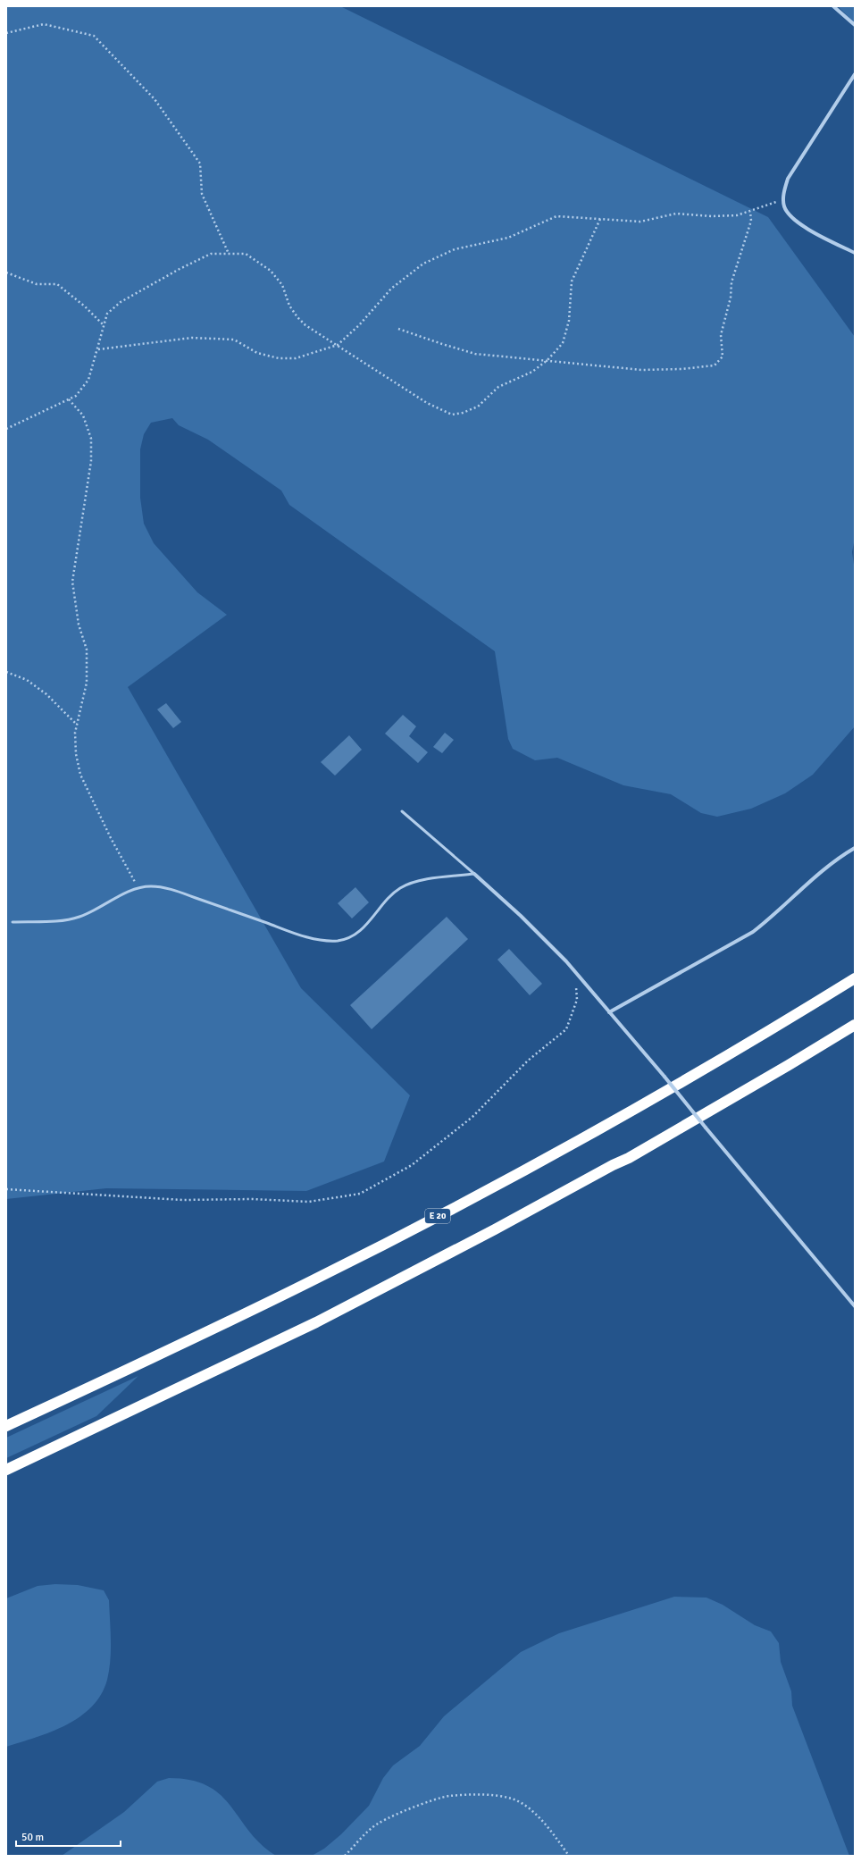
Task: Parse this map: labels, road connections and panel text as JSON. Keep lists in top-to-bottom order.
{
  "streets": {
    "highway": ["E 20"]
  },
  "scale_bar": "50 m"
}
